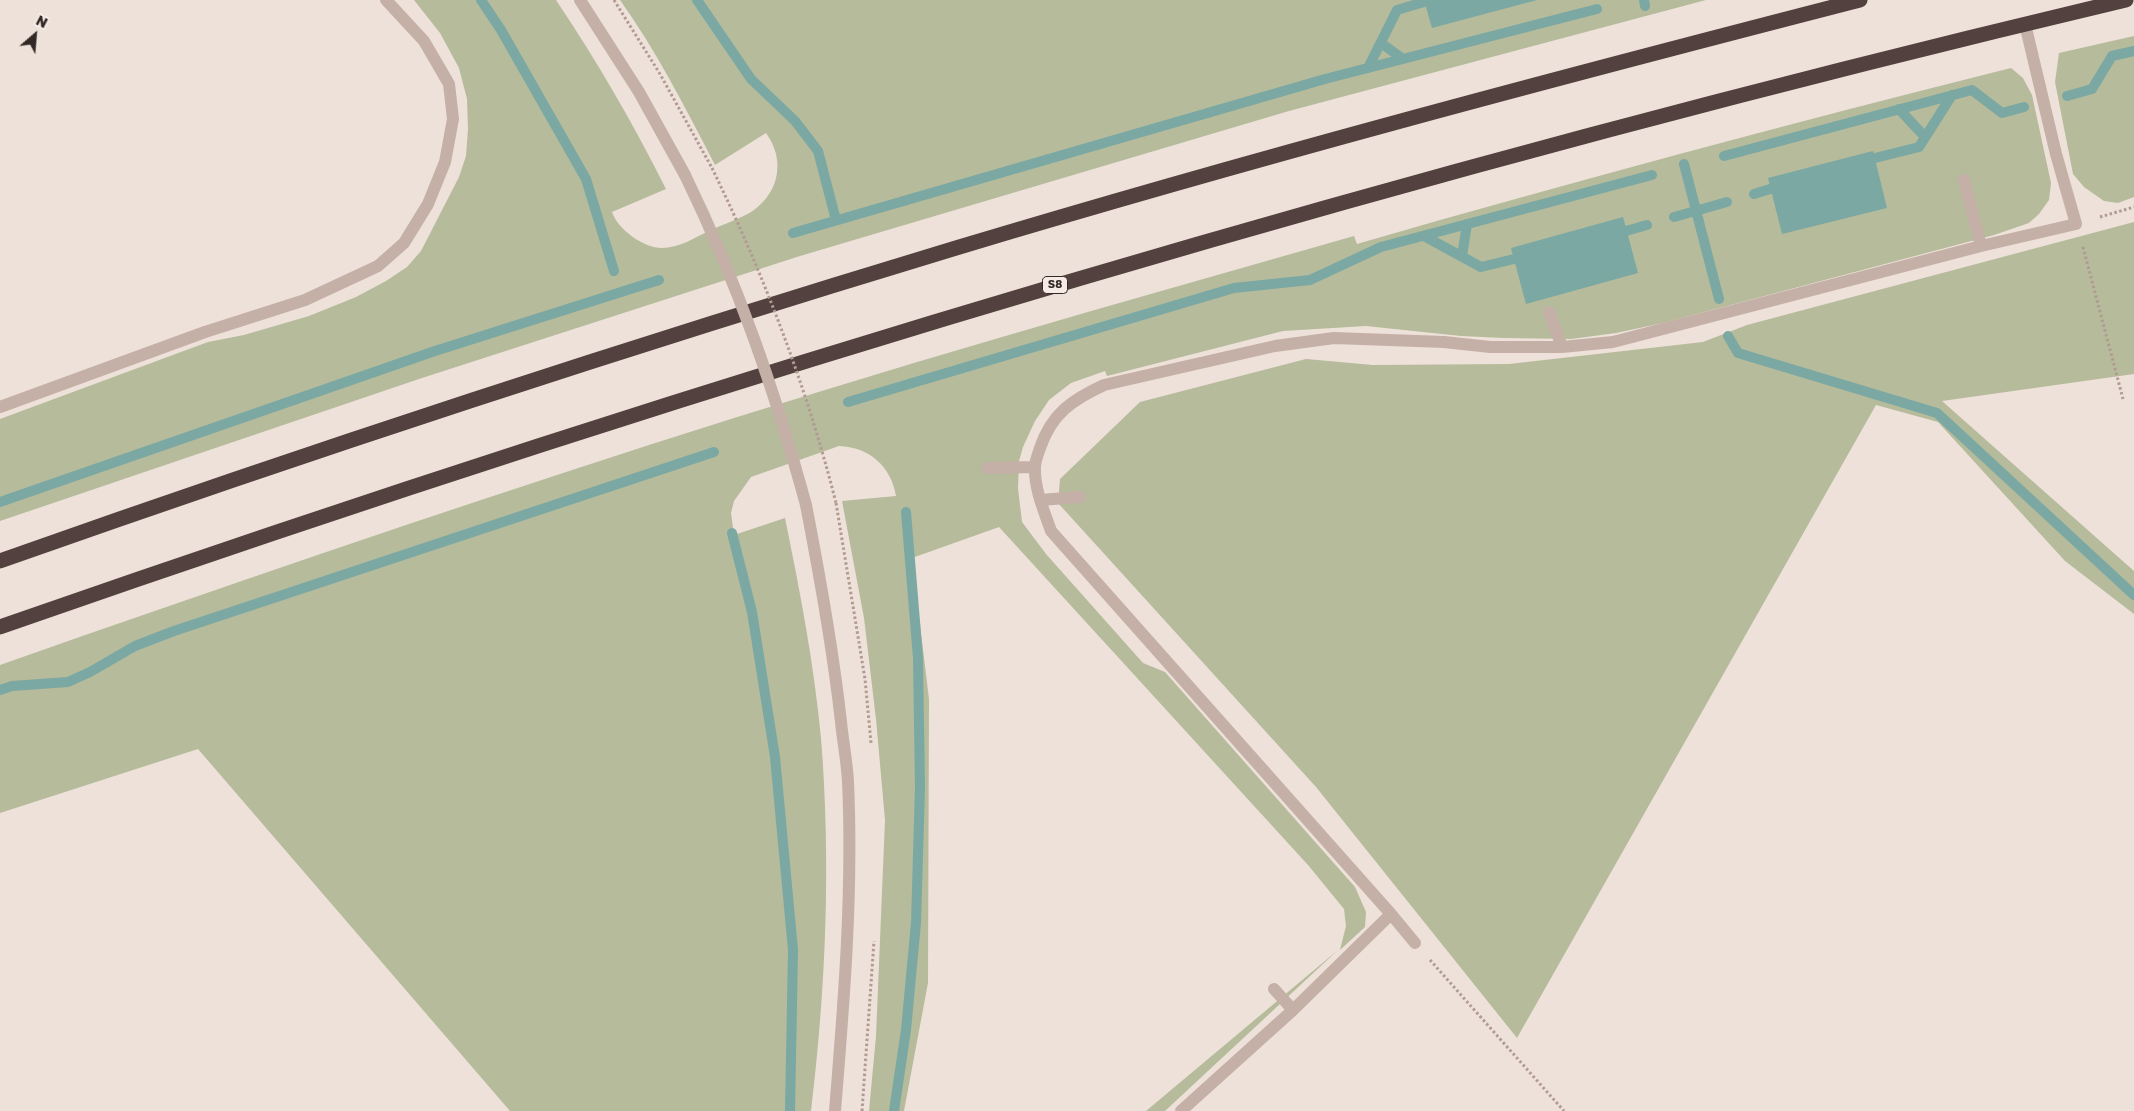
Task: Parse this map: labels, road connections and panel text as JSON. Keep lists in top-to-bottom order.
{
  "streets": {
    "highway": ["S8"]
  },
  "north": "top right"
}
